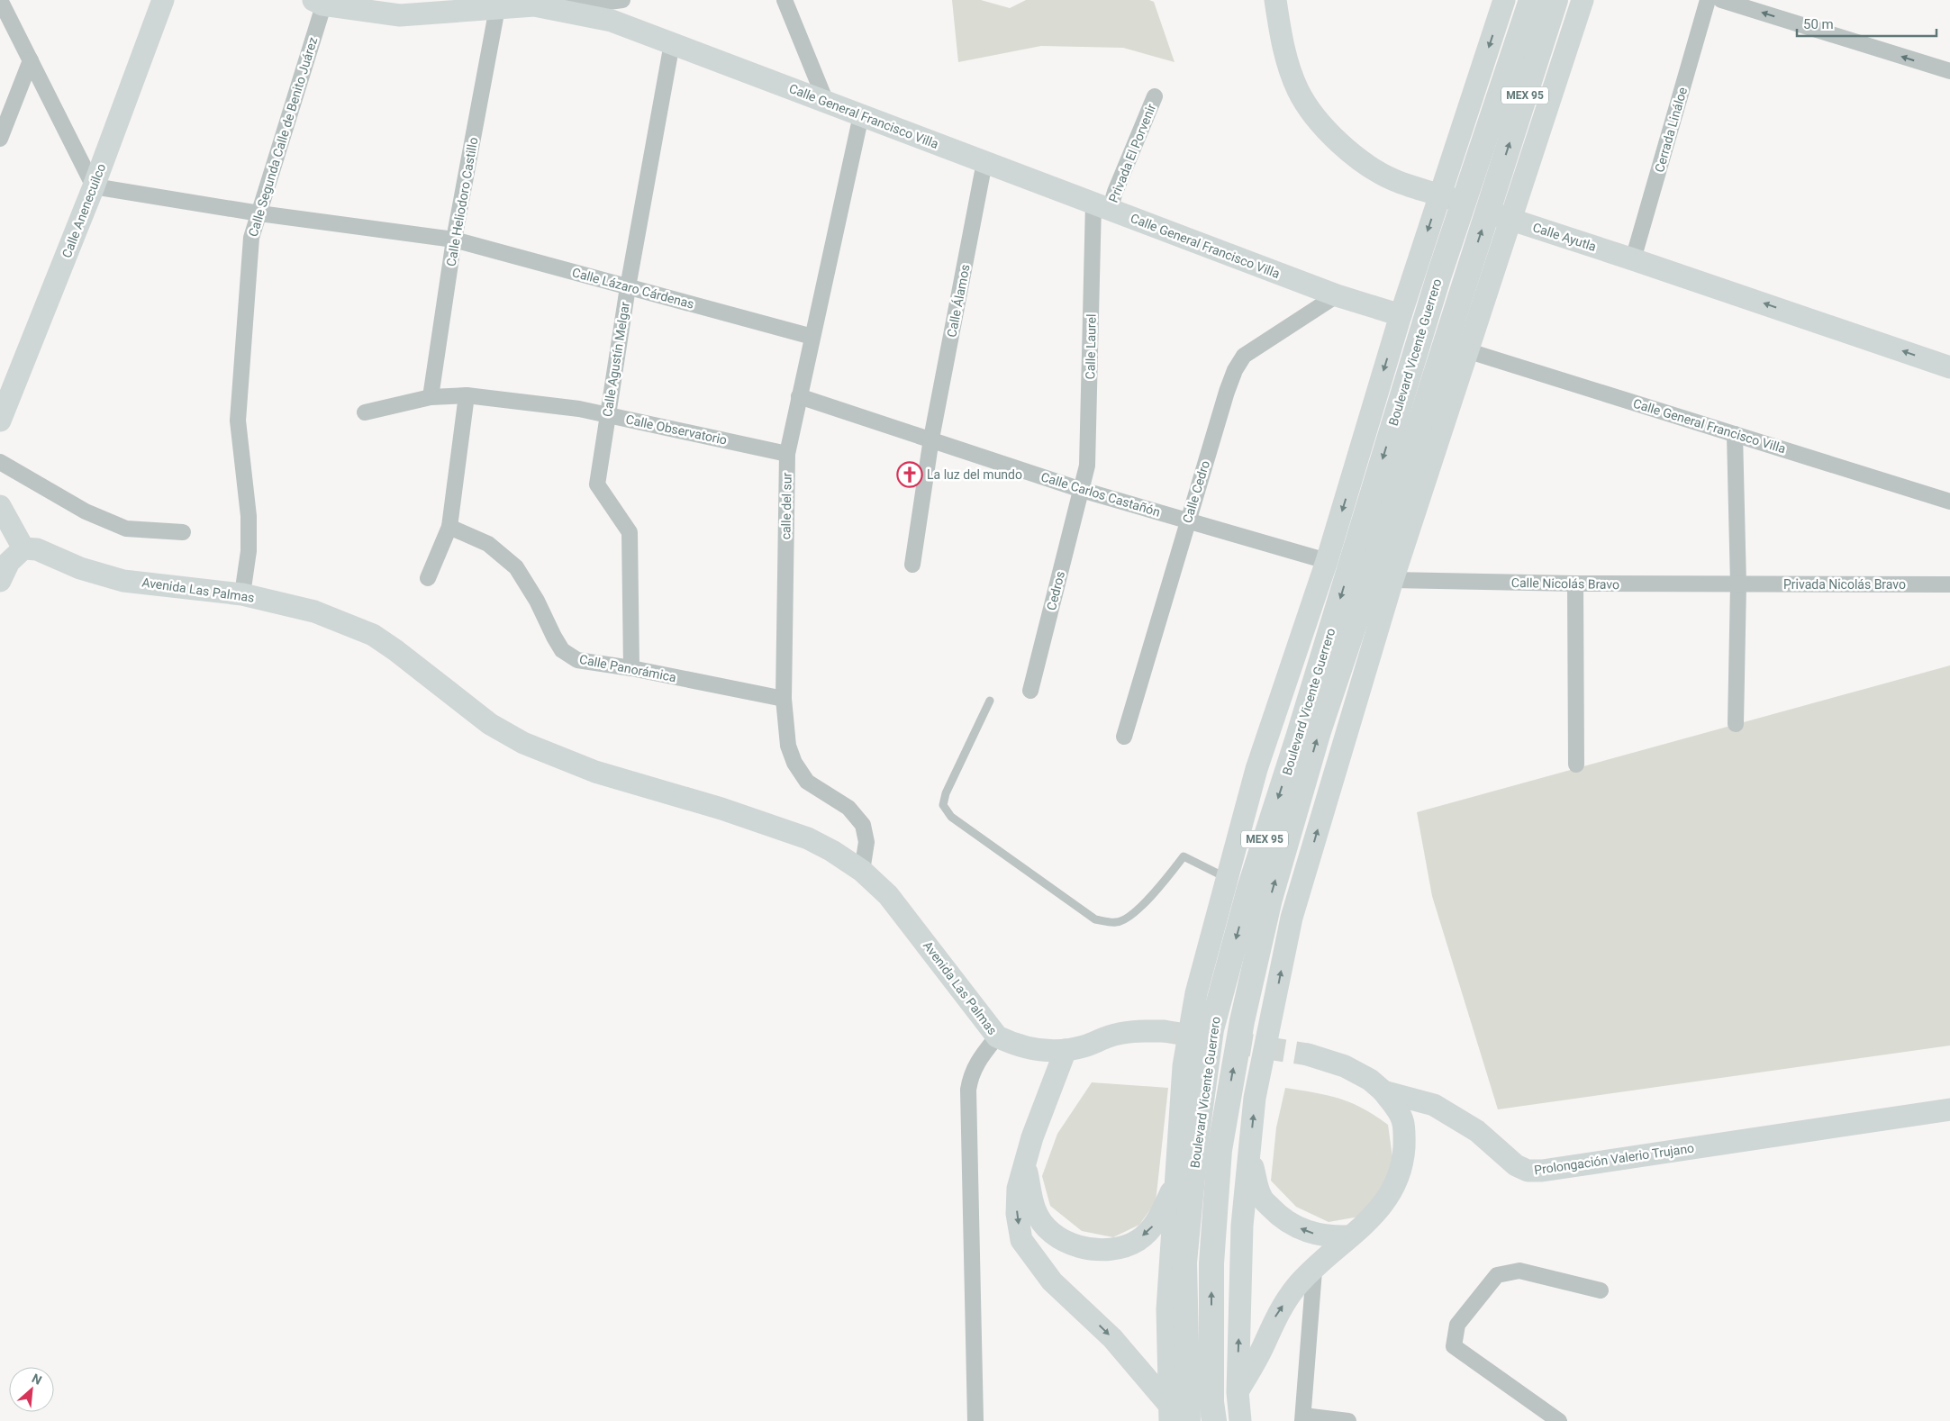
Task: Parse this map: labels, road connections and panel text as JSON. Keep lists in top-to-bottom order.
{
  "streets": {
    "highway": ["MEX 95", "Boulevard Vicente Guerrero"],
    "street": [
      "Calle General Francisco Villa",
      "Cerrada Lináloe",
      "Calle Segunda Calle de Benito Juárez",
      "Privada El Porvenir",
      "Calle Heliodoro Castillo",
      "Calle Anenecuilco",
      "Calle Ayutla",
      "Calle Lázaro Cárdenas",
      "Calle Álamos",
      "Calle Laurel",
      "Calle Agustín Melgar",
      "Calle Observatorio",
      "Calle Cedro",
      "Calle Carlos Castañón",
      "calle del sur",
      "Calle Nicolás Bravo",
      "Privada Nicolás Bravo",
      "Avenida Las Palmas",
      "Cedros",
      "Calle Panorámica",
      "Prolongación Valerio Trujano"
    ]
  },
  "crossings": [
    ["Calle General Francisco Villa", "Calle Segunda Calle de Benito Juárez"],
    ["Calle General Francisco Villa", "Privada El Porvenir"],
    ["Calle General Francisco Villa", "Calle Heliodoro Castillo"],
    ["Calle General Francisco Villa", "Calle Álamos"],
    ["Calle General Francisco Villa", "Calle Laurel"],
    ["Calle General Francisco Villa", "Boulevard Vicente Guerrero"],
    ["Calle General Francisco Villa", "Calle Agustín Melgar"],
    ["Calle General Francisco Villa", "Calle Cedro"],
    ["Calle General Francisco Villa", "calle del sur"],
    ["Cerrada Lináloe", "Calle Ayutla"],
    ["Calle Segunda Calle de Benito Juárez", "Calle Lázaro Cárdenas"],
    ["Calle Segunda Calle de Benito Juárez", "Avenida Las Palmas"],
    ["Privada El Porvenir", "Calle Laurel"],
    ["Calle Heliodoro Castillo", "Calle Lázaro Cárdenas"],
    ["Calle Heliodoro Castillo", "Calle Observatorio"],
    ["Calle Anenecuilco", "Calle Lázaro Cárdenas"],
    ["Calle Ayutla", "Boulevard Vicente Guerrero"],
    ["Calle Lázaro Cárdenas", "Calle Agustín Melgar"],
    ["Calle Lázaro Cárdenas", "calle del sur"],
    ["Calle Álamos", "Calle Carlos Castañón"],
    ["Calle Laurel", "Calle Carlos Castañón"],
    ["Calle Laurel", "Cedros"],
    ["Boulevard Vicente Guerrero", "Calle Carlos Castañón"],
    ["Calle Agustín Melgar", "Calle Observatorio"],
    ["Calle Agustín Melgar", "Calle Panorámica"],
    ["Calle Observatorio", "calle del sur"],
    ["Calle Cedro", "Calle Carlos Castañón"],
    ["Calle Carlos Castañón", "calle del sur"],
    ["Calle Carlos Castañón", "Cedros"],
    ["calle del sur", "Avenida Las Palmas"],
    ["calle del sur", "Calle Panorámica"],
    ["Calle Nicolás Bravo", "Privada Nicolás Bravo"]
  ],
  "one_way": ["Calle Ayutla"],
  "places": {
    "church": ["La luz del mundo"]
  },
  "scale_bar": "50 m",
  "north": "top right"
}
